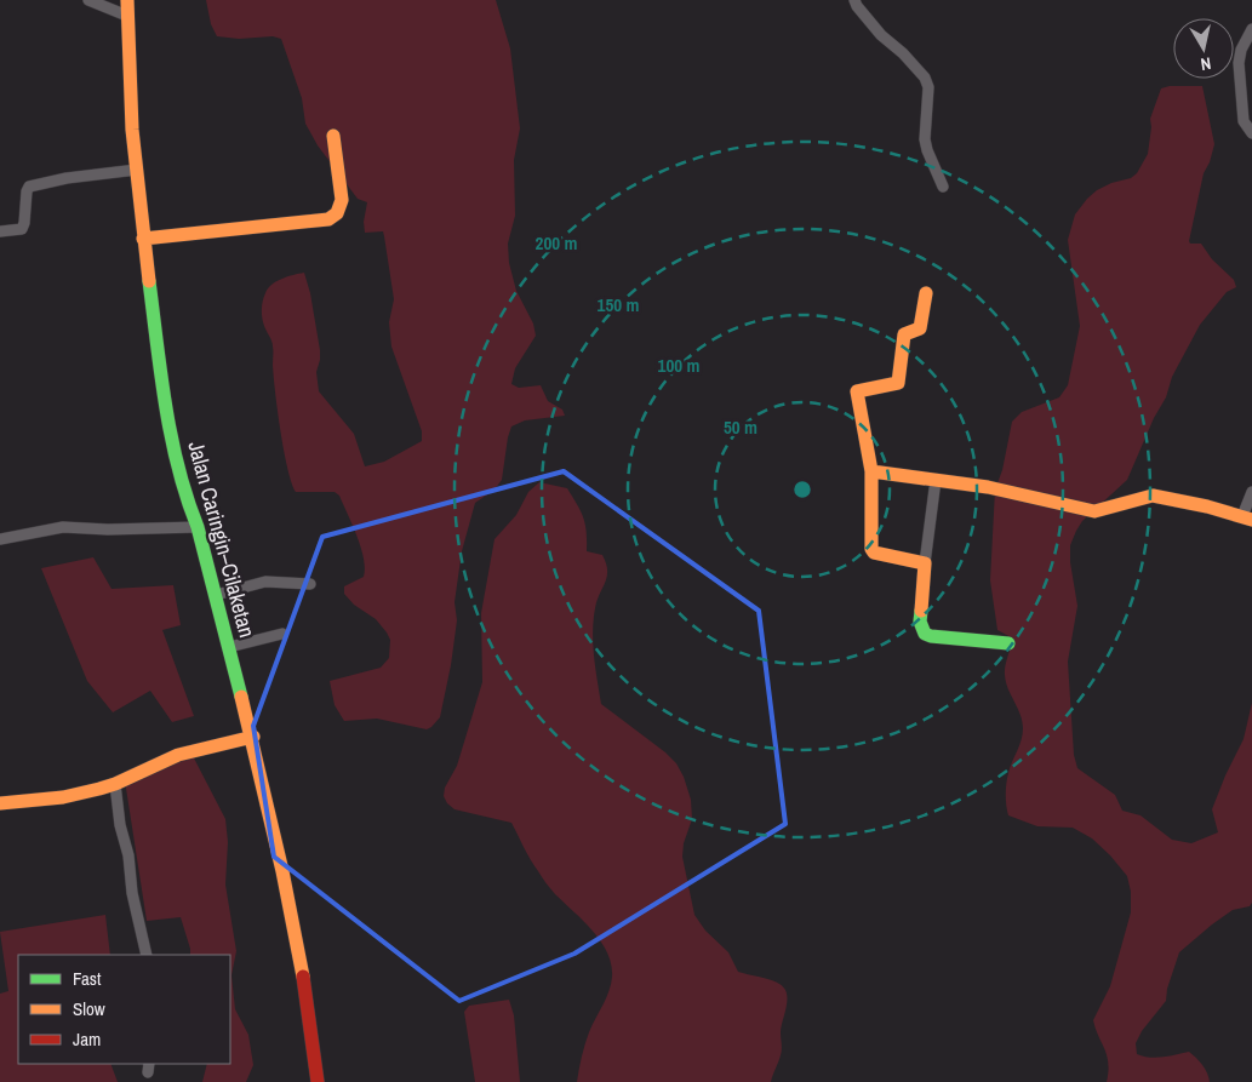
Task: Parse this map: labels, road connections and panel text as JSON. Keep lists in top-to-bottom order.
{
  "streets": {
    "street": ["Jalan Caringin–Cilaketan"]
  },
  "legend": ["Fast", "Slow", "Jam"],
  "north": "bottom",
  "rings": [
    "200 m",
    "150 m",
    "100 m",
    "50 m"
  ]
}
